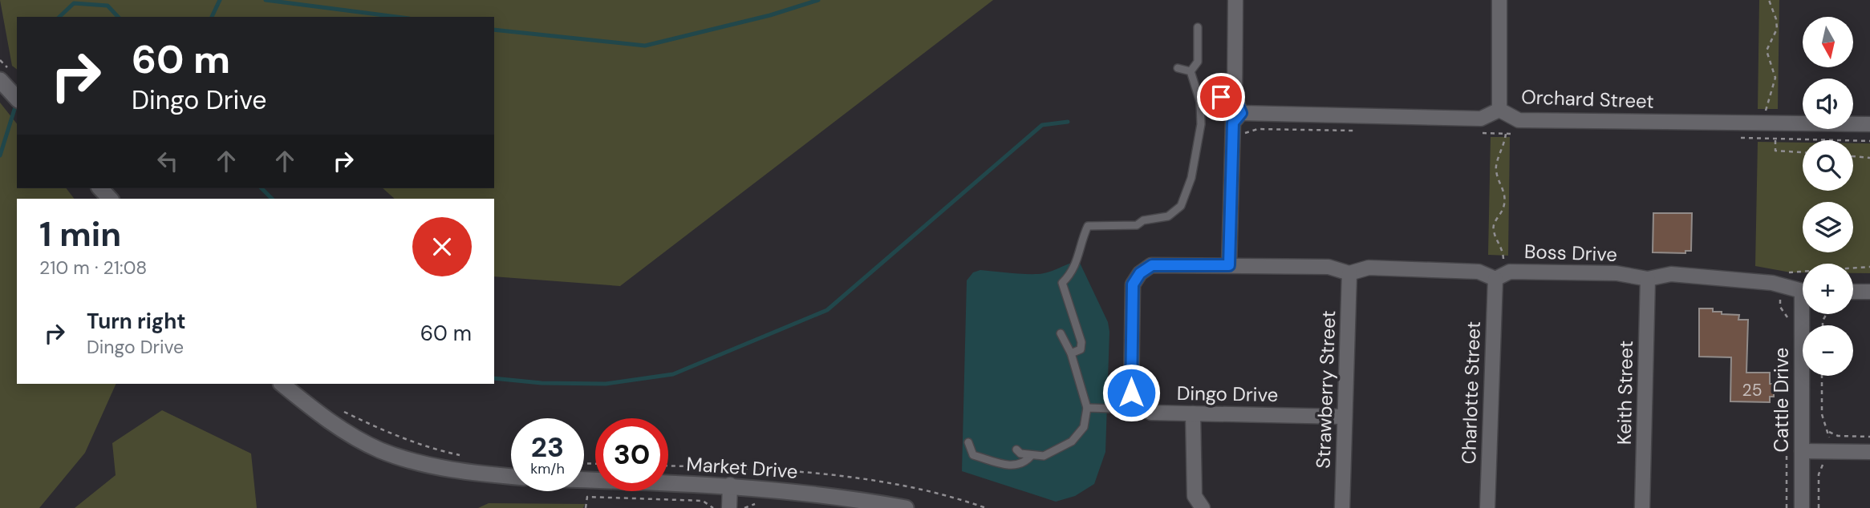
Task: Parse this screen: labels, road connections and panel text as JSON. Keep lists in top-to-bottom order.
{
  "streets": {
    "street": [
      "Orchard Street",
      "Boss Drive",
      "Strawberry Street",
      "Charlotte Street",
      "Keith Street",
      "Dingo Drive",
      "Cattle Drive",
      "Market Drive"
    ]
  },
  "crossings": [
    ["Boss Drive", "Charlotte Street"],
    ["Boss Drive", "Keith Street"],
    ["Strawberry Street", "Dingo Drive"]
  ],
  "house_numbers": ["25"],
  "north": "bottom",
  "page": {
    "map_buttons": ["+", "−"],
    "turn": ["60 m", "Dingo Drive"],
    "heading": ["1 min", "210 m · 21:08"],
    "list": [
      {
        "name": "Turn right",
        "note": "Dingo Drive",
        "value": "60 m"
      }
    ],
    "speed": "23 km/h",
    "limit": "30"
  }
}
